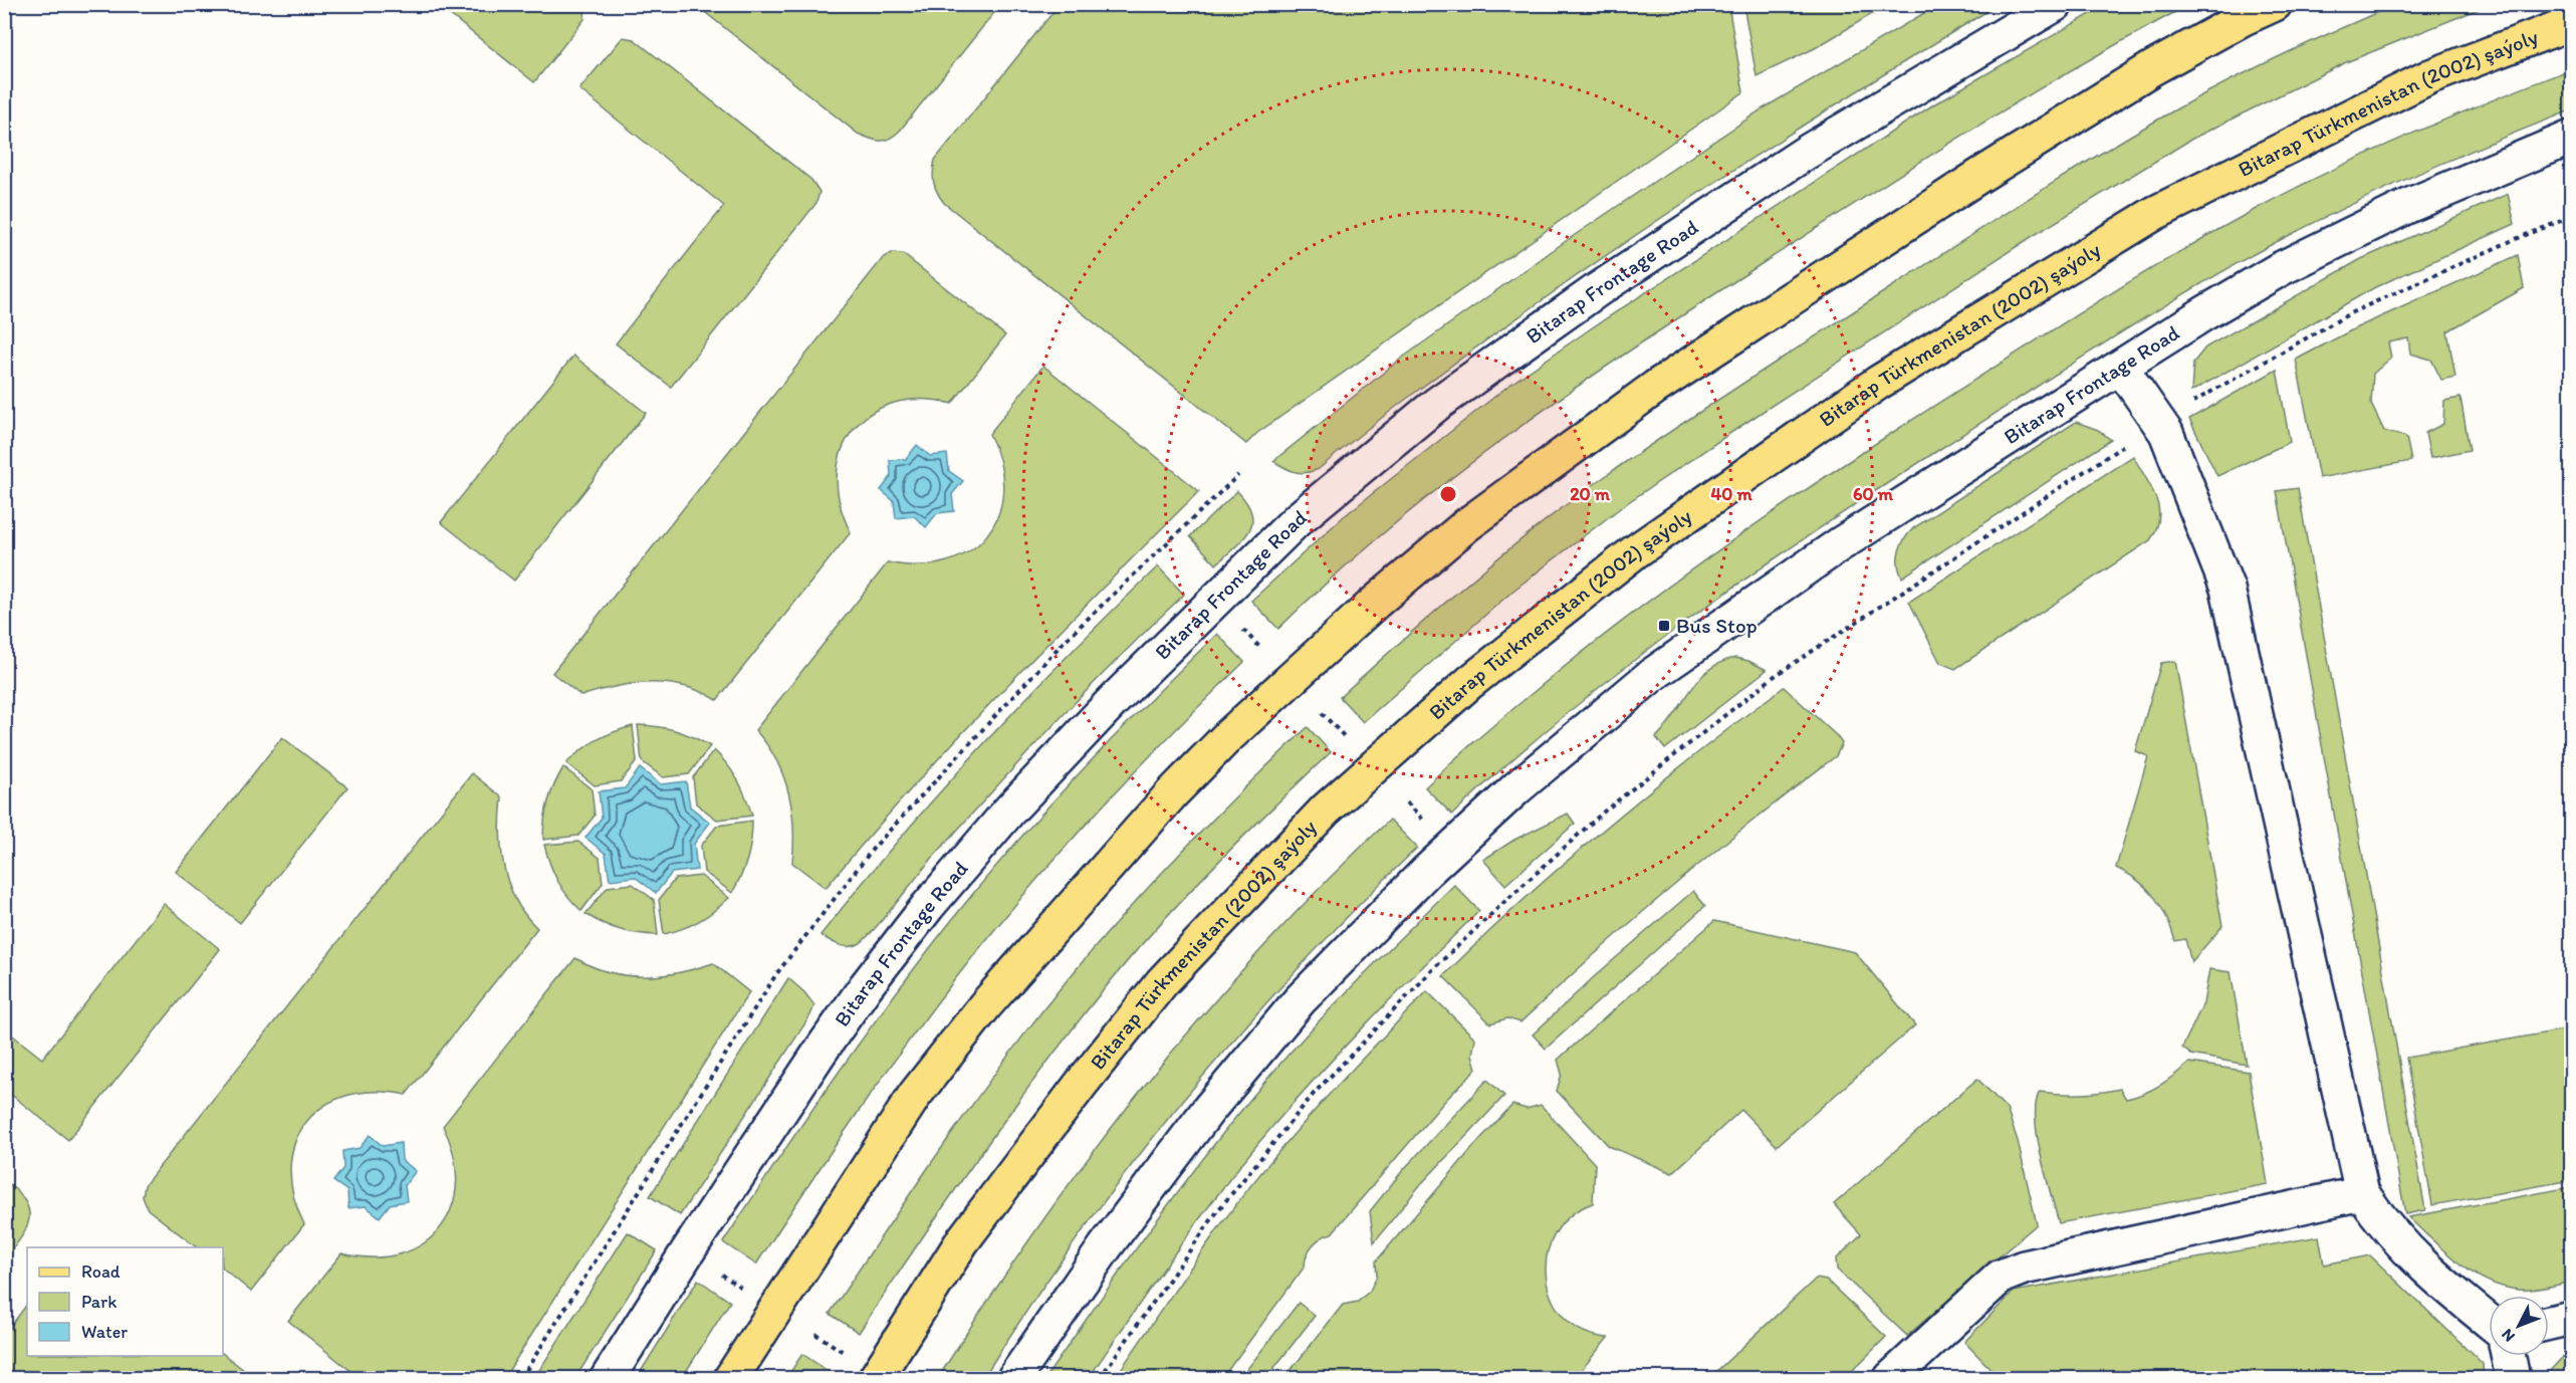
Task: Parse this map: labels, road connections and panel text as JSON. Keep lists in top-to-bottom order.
{
  "streets": {
    "main road": ["Bitarap Türkmenistan (2002) şaýoly"],
    "street": ["Bitarap Frontage Road"]
  },
  "places": {
    "transit": ["Bus Stop"]
  },
  "legend": ["Road", "Park", "Water"],
  "north": "bottom left",
  "rings": ["20 m", "40 m", "60 m"]
}
